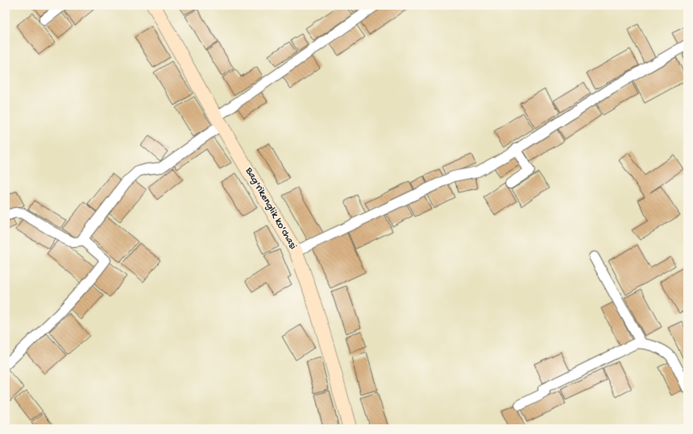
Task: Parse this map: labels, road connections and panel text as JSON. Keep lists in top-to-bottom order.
{
  "streets": {
    "main road": ["Bag'rikenglik ko'chasi"]
  }
}
